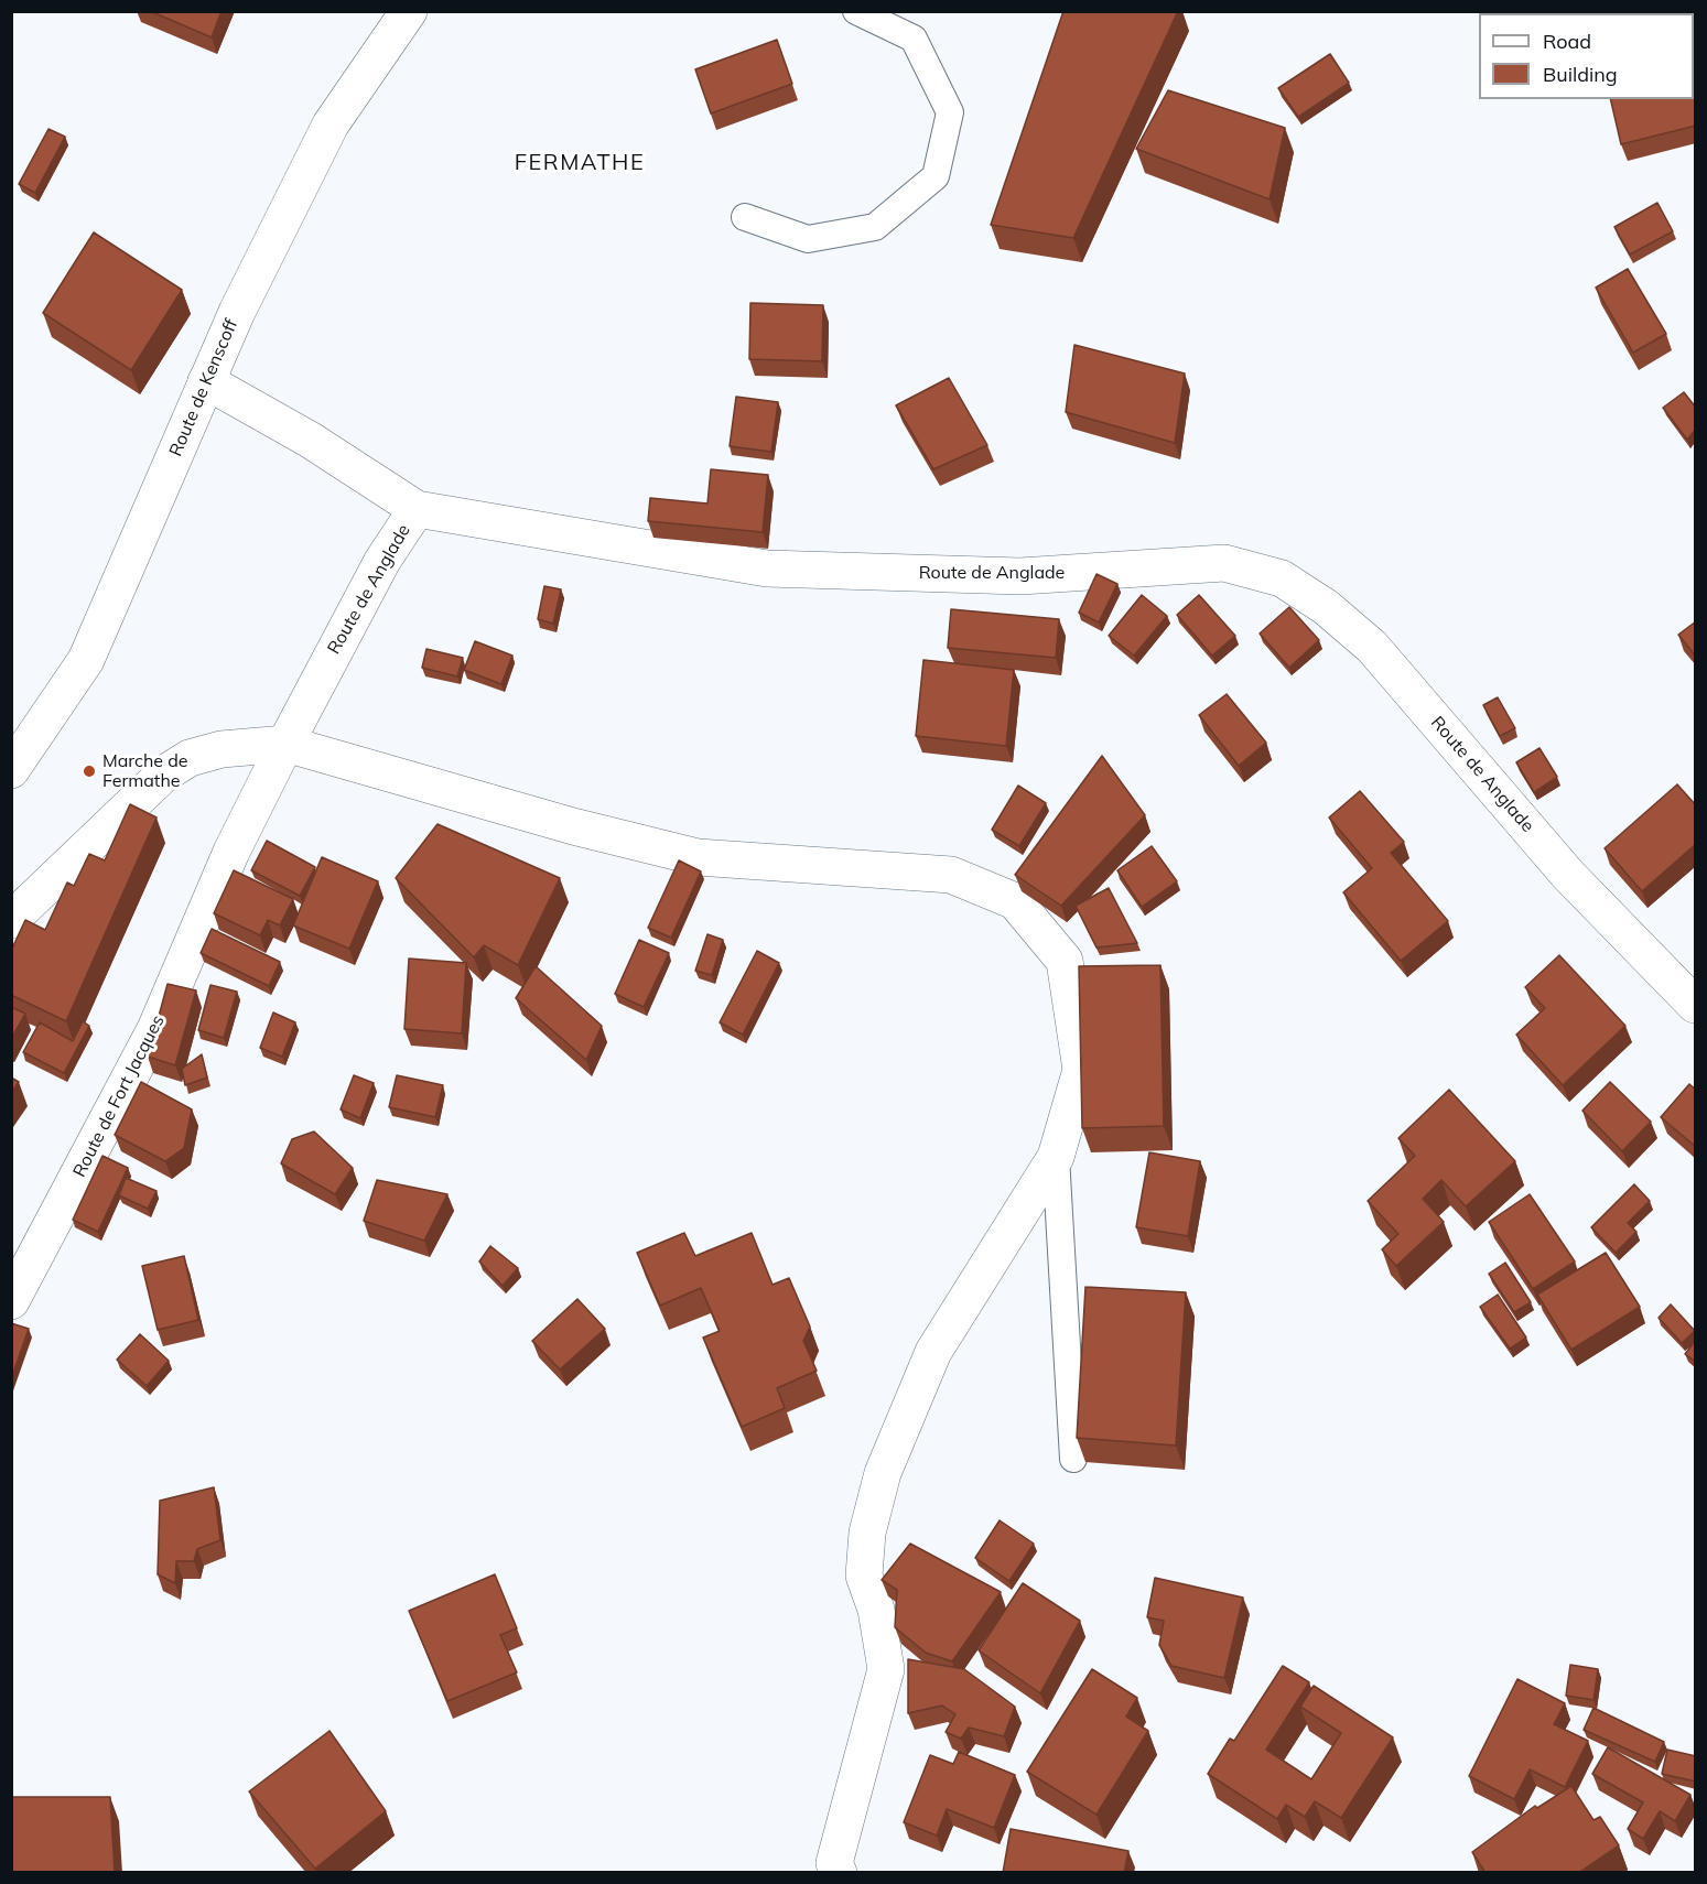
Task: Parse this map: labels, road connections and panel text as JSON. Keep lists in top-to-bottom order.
{
  "streets": {
    "street": ["Route de Kenscoff", "Route de Anglade", "Route de Fort Jacques"]
  },
  "crossings": [
    ["Route de Anglade", "Route de Fort Jacques"]
  ],
  "districts": ["FERMATHE"],
  "places": ["Marche de Fermathe"],
  "legend": ["Road", "Building"]
}
